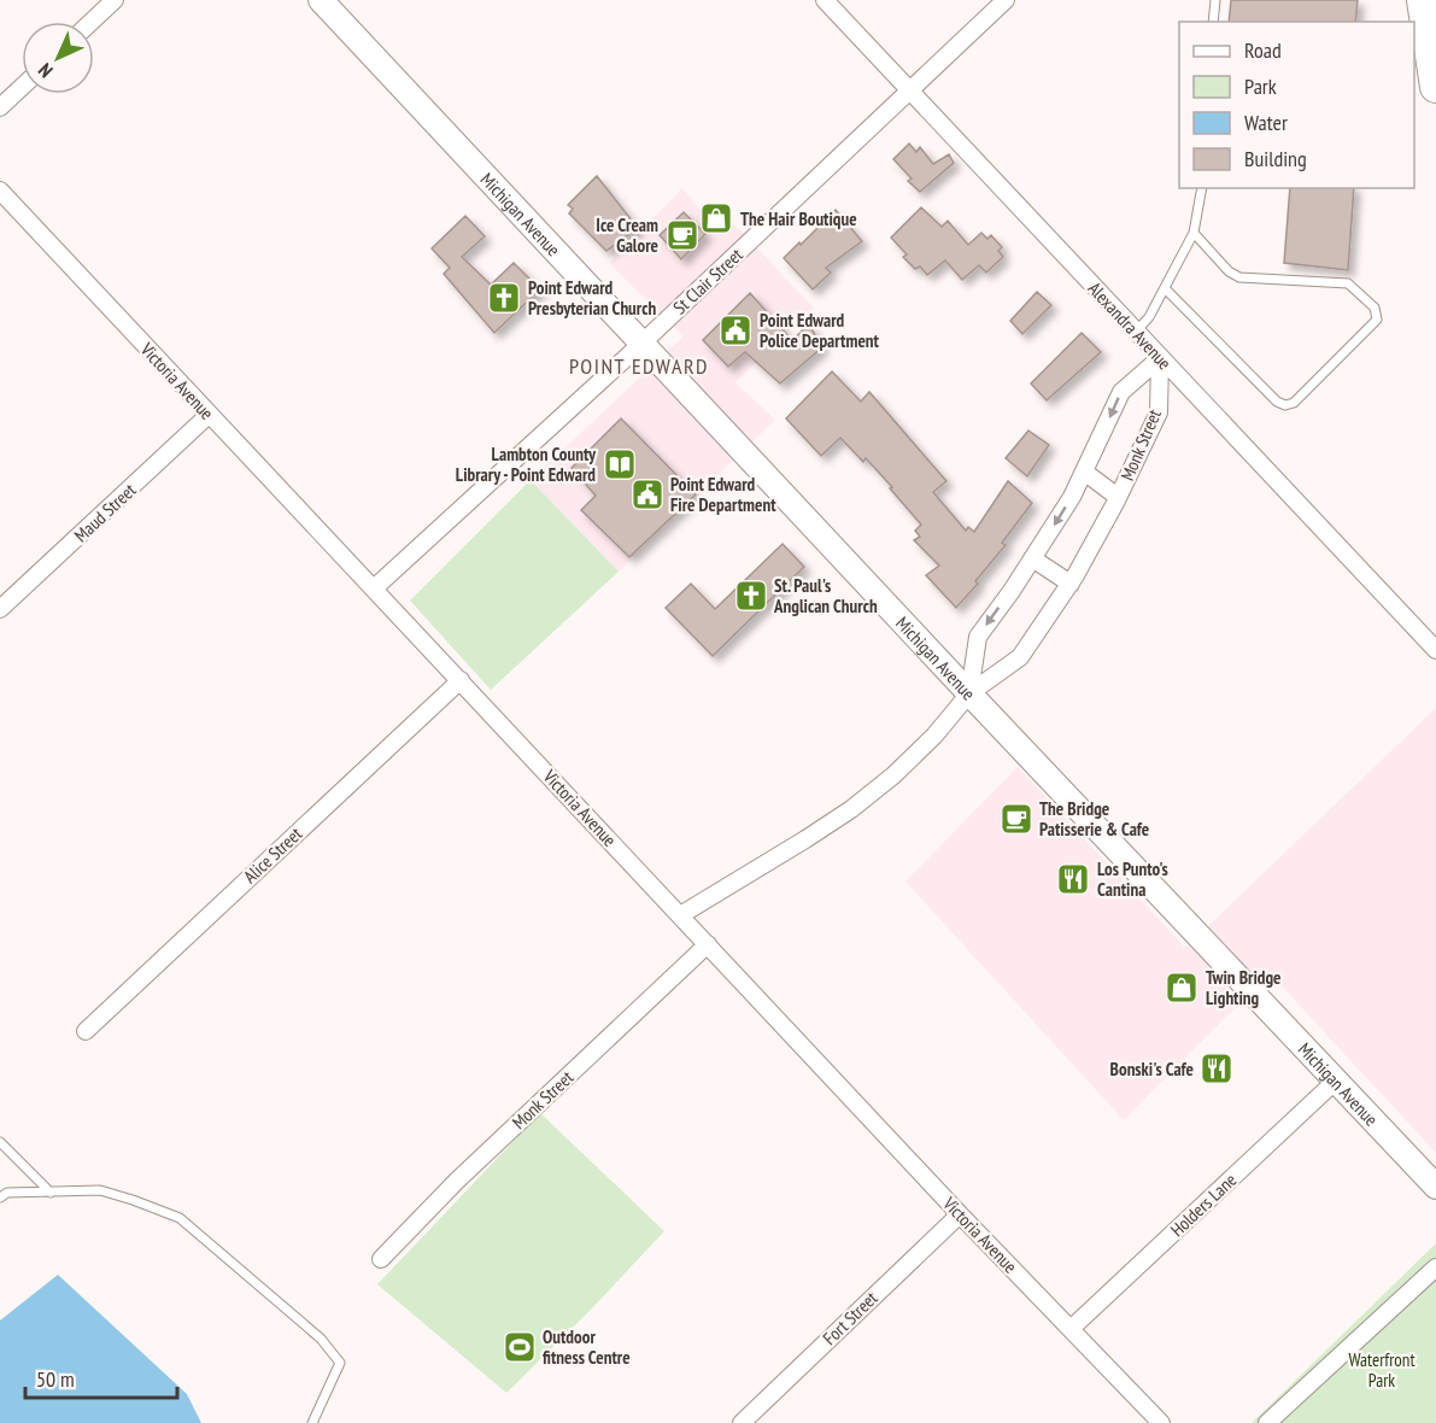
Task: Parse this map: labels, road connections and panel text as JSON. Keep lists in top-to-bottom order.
{
  "streets": {
    "street": [
      "Michigan Avenue",
      "St Clair Street",
      "Alexandra Avenue",
      "Victoria Avenue",
      "Monk Street",
      "Maud Street",
      "Alice Street",
      "Holders Lane",
      "Fort Street"
    ]
  },
  "crossings": [
    ["Michigan Avenue", "St Clair Street"],
    ["Michigan Avenue", "Monk Street"],
    ["Michigan Avenue", "Holders Lane"],
    ["St Clair Street", "Alexandra Avenue"],
    ["St Clair Street", "Victoria Avenue"],
    ["Alexandra Avenue", "Monk Street"],
    ["Victoria Avenue", "Monk Street"],
    ["Victoria Avenue", "Maud Street"],
    ["Victoria Avenue", "Alice Street"],
    ["Victoria Avenue", "Holders Lane"],
    ["Victoria Avenue", "Fort Street"]
  ],
  "districts": ["POINT EDWARD"],
  "parks": ["Waterfront Park"],
  "places": {
    "shop": ["The Hair Boutique", "Twin Bridge Lighting"],
    "cafe": ["Ice Cream Galore", "The Bridge Patisserie & Cafe"],
    "church": ["Point Edward Presbyterian Church", "St. Paul's Anglican Church"],
    "public building": ["Point Edward Police Department", "Point Edward Fire Department"],
    "library": ["Lambton County Library - Point Edward"],
    "restaurant": ["Los Punto's Cantina", "Bonski's Cafe"],
    "sports": ["Outdoor fitness Centre"]
  },
  "legend": [
    "Road",
    "Park",
    "Water",
    "Building"
  ],
  "scale_bar": "50 m",
  "north": "bottom left"
}
